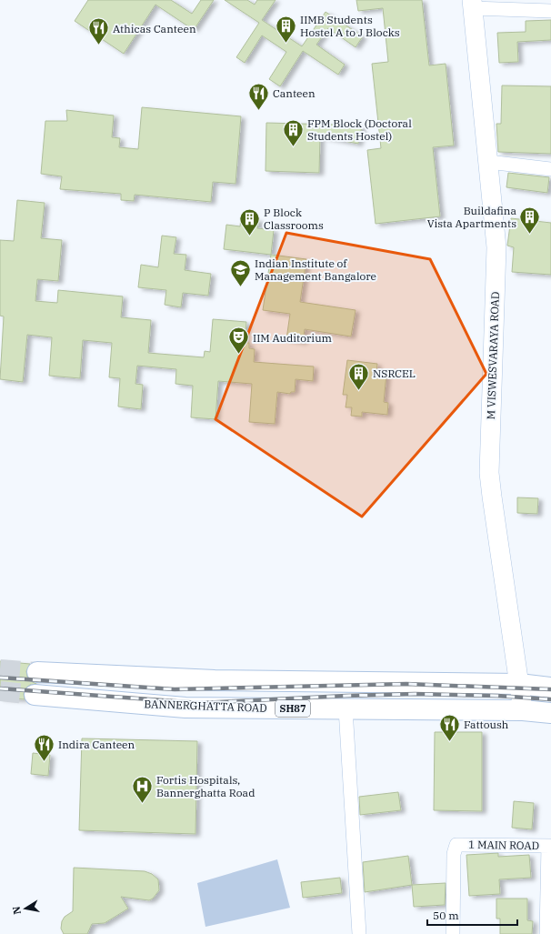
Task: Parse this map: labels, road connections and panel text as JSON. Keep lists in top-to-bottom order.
{
  "streets": {
    "main road": ["BANNERGHATTA ROAD", "SH87"],
    "street": ["M VISWESVARAYA ROAD", "1 MAIN ROAD"]
  },
  "crossings": [
    ["M VISWESVARAYA ROAD", "BANNERGHATTA ROAD"]
  ],
  "places": {
    "building": [
      "IIMB Students Hostel A to J Blocks",
      "FPM Block (Doctoral Students Hostel)",
      "Buildafina Vista Apartments",
      "P Block Classrooms",
      "NSRCEL"
    ],
    "restaurant": [
      "Athicas Canteen",
      "Canteen",
      "Fattoush",
      "Indira Canteen"
    ],
    "school or university": ["Indian Institute of Management Bangalore"],
    "theatre": ["IIM Auditorium"],
    "hospital": ["Fortis Hospitals, Bannerghatta Road"]
  },
  "scale_bar": "50 m",
  "north": "left"
}
